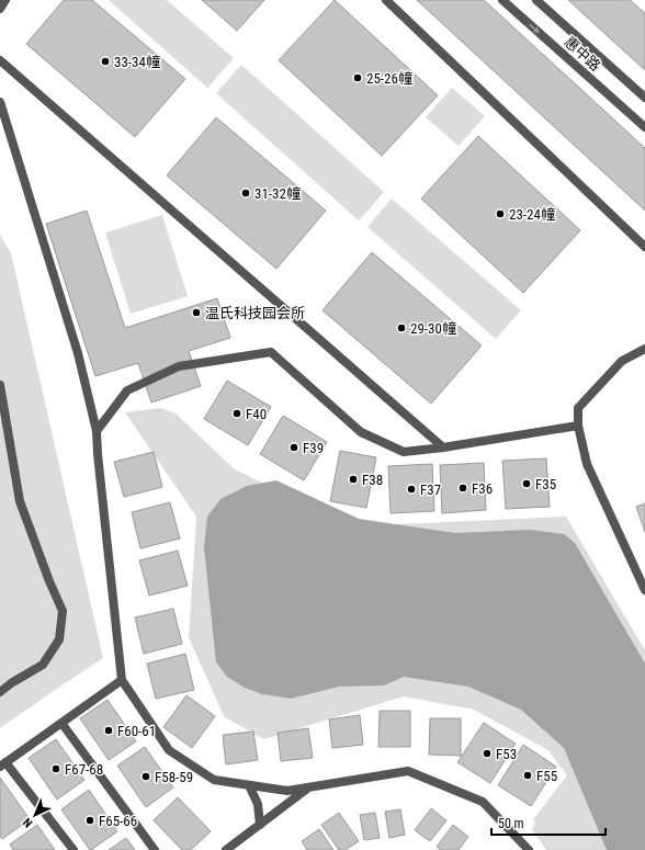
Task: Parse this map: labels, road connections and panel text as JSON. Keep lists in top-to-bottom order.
{
  "streets": {
    "street": ["惠中路"]
  },
  "places": [
    "33-34幢",
    "25-26幢",
    "31-32幢",
    "23-24幢",
    "温氏科技园会所",
    "29-30幢",
    "F40",
    "F39",
    "F38",
    "F35",
    "F36",
    "F37",
    "F60-61",
    "F53",
    "F67-68",
    "F55",
    "F58-59",
    "F65-66"
  ],
  "scale_bar": "50 m",
  "north": "bottom left"
}
